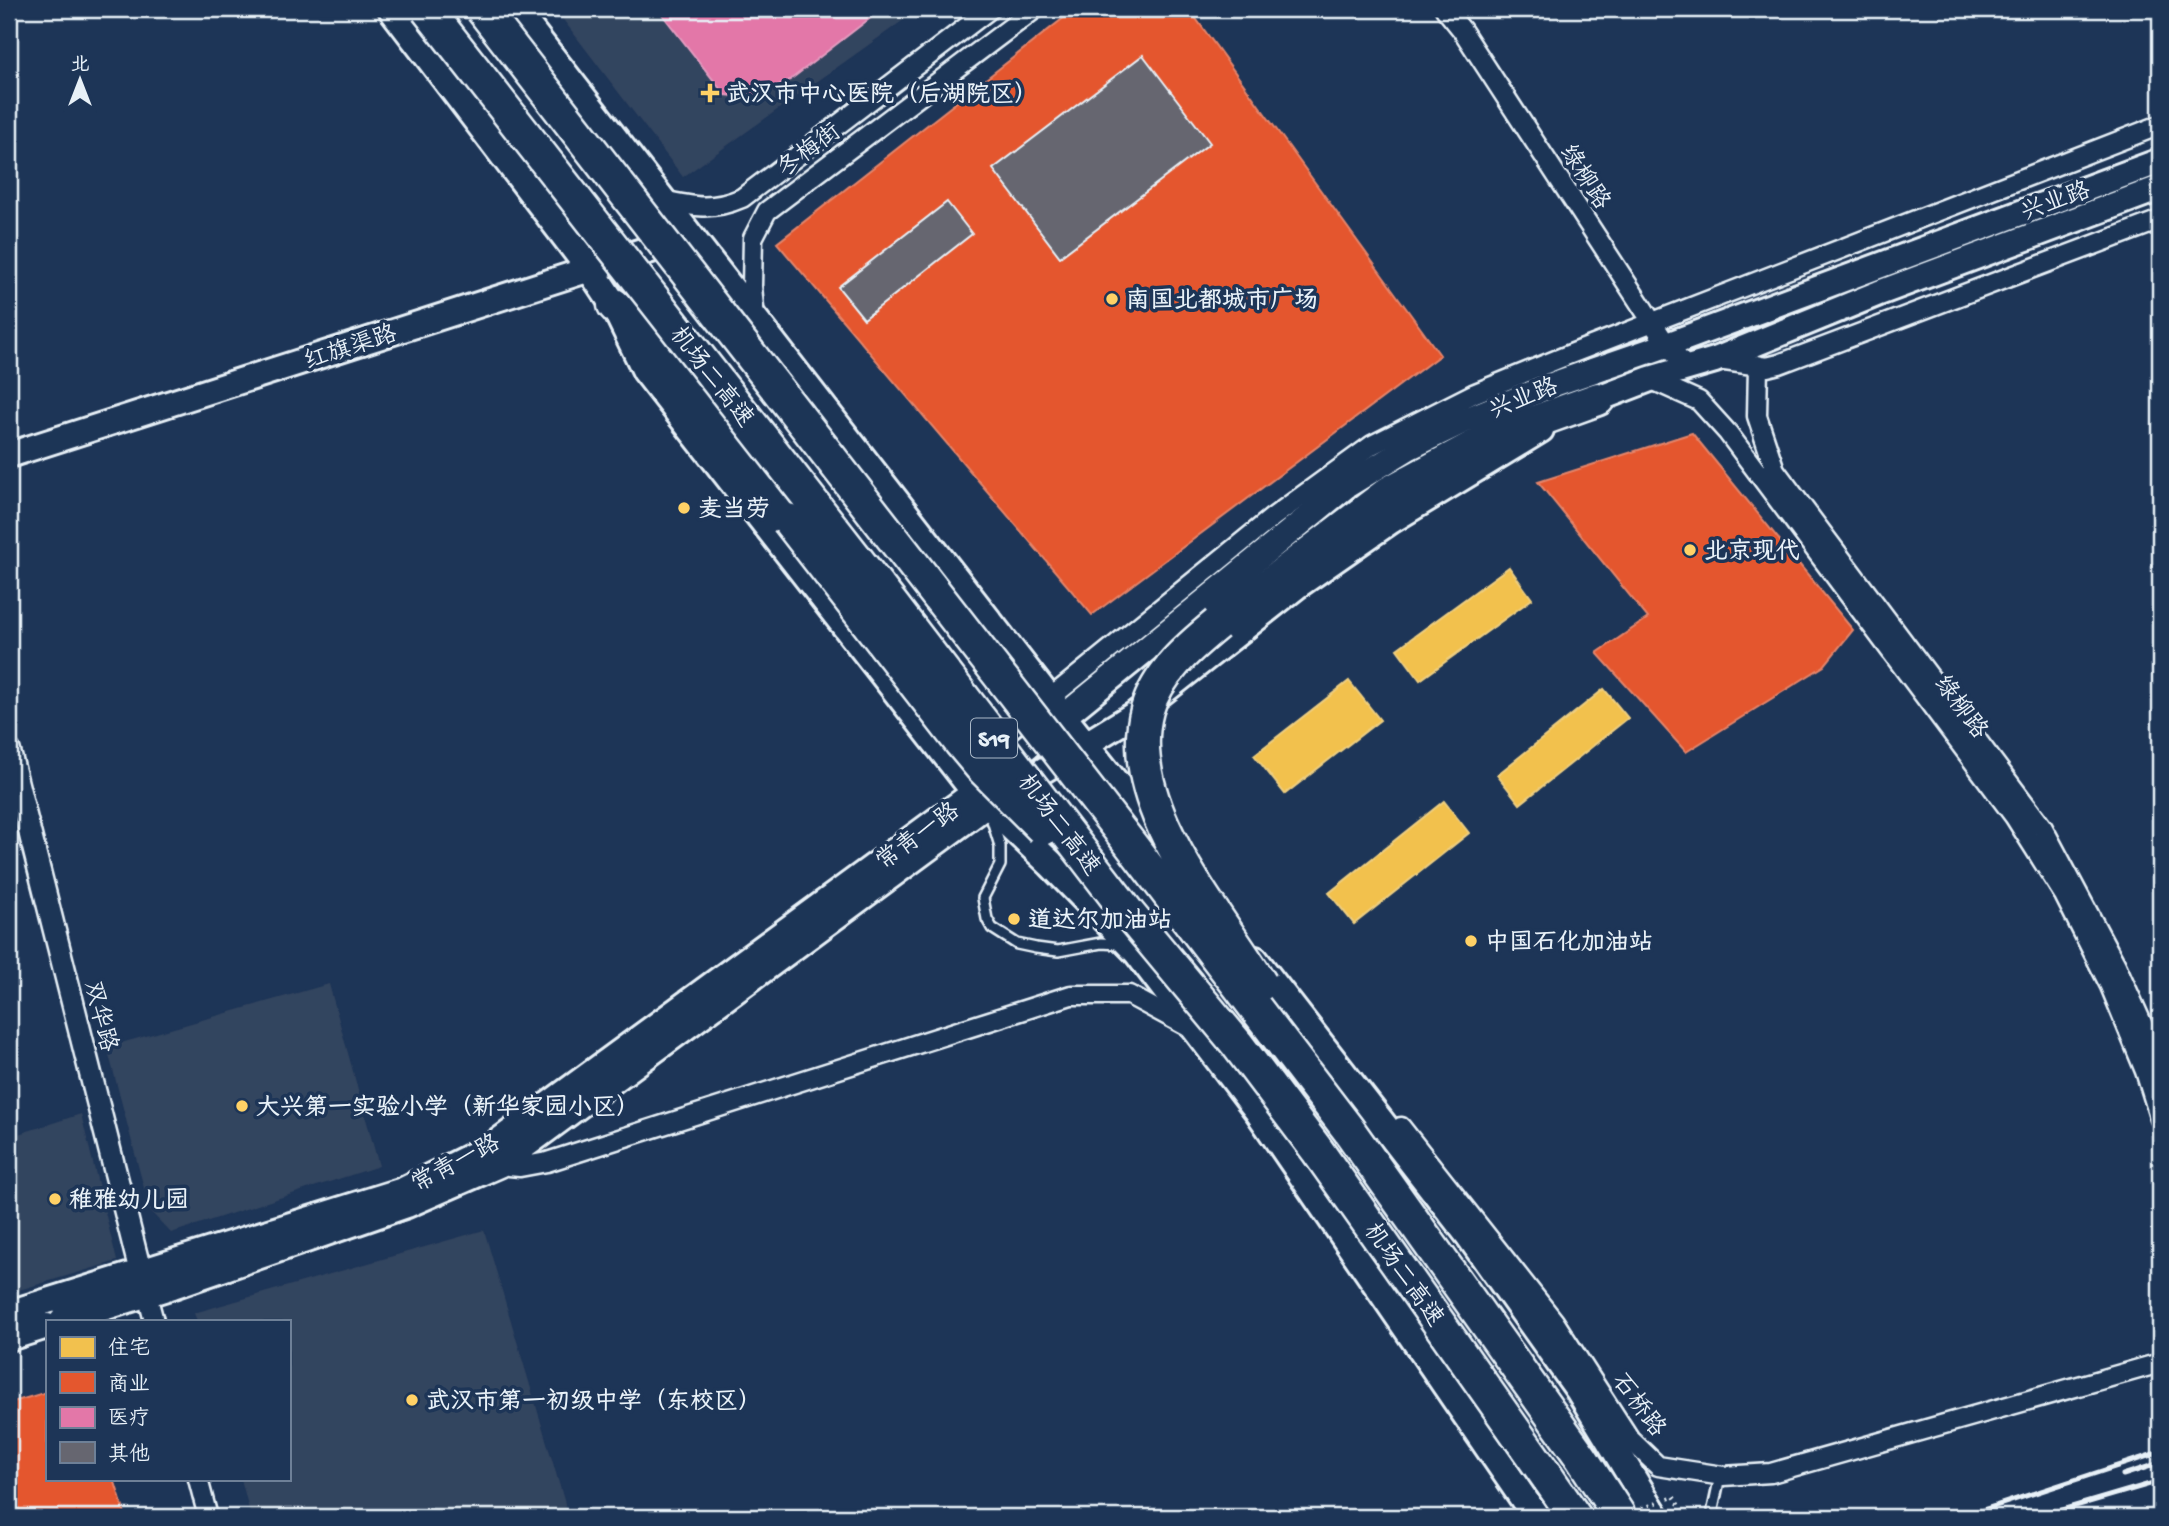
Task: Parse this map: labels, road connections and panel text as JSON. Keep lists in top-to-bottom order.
{
  "streets": {
    "highway": ["机场二高速", "S19"],
    "main road": ["兴业路", "红旗渠路", "常青一路"],
    "street": [
      "冬梅街",
      "绿柳路",
      "双华路",
      "石桥路"
    ]
  },
  "crossings": [
    ["绿柳路", "兴业路"],
    ["兴业路", "常青一路"],
    ["常青一路", "双华路"]
  ],
  "places": {
    "health": ["武汉市中心医院（后湖院区）"],
    "other": [
      "南国北都城市广场",
      "麦当劳",
      "北京现代",
      "道达尔加油站",
      "中国石化加油站",
      "大兴第一实验小学（新华家园小区）",
      "稚雅幼儿园",
      "武汉市第一初级中学（东校区）"
    ]
  },
  "legend": [
    "住宅",
    "商业",
    "医疗",
    "其他"
  ],
  "north": "top"
}
